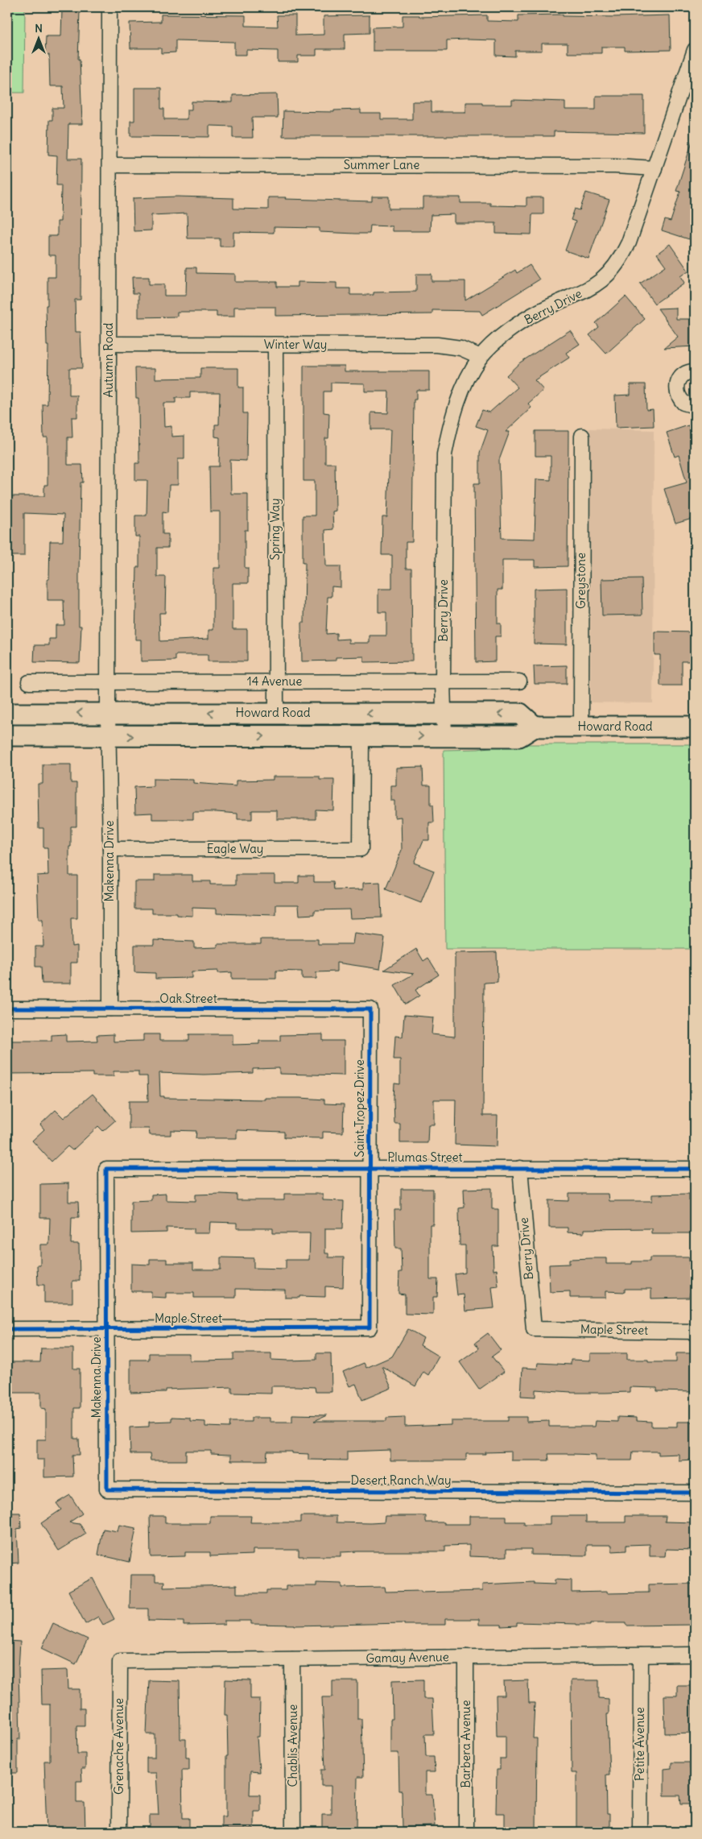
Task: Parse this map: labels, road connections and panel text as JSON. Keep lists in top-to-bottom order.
{
  "streets": {
    "main road": ["Howard Road"],
    "street": [
      "Summer Lane",
      "Berry Drive",
      "Winter Way",
      "Autumn Road",
      "Spring Way",
      "Greystone",
      "14 Avenue",
      "Eagle Way",
      "Makenna Drive",
      "Oak Street",
      "Saint Tropez Drive",
      "Plumas Street",
      "Maple Street",
      "Desert Ranch Way",
      "Gamay Avenue",
      "Barbera Avenue",
      "Petite Avenue",
      "Chablis Avenue",
      "Grenache Avenue"
    ]
  },
  "crossings": [
    ["Summer Lane", "Berry Drive"],
    ["Summer Lane", "Autumn Road"],
    ["Berry Drive", "Winter Way"],
    ["Berry Drive", "14 Avenue"],
    ["Berry Drive", "Howard Road"],
    ["Berry Drive", "Plumas Street"],
    ["Berry Drive", "Maple Street"],
    ["Winter Way", "Autumn Road"],
    ["Winter Way", "Spring Way"],
    ["Autumn Road", "14 Avenue"],
    ["Autumn Road", "Howard Road"],
    ["Autumn Road", "Makenna Drive"],
    ["Spring Way", "14 Avenue"],
    ["Spring Way", "Howard Road"],
    ["Greystone", "Howard Road"],
    ["Howard Road", "Eagle Way"],
    ["Howard Road", "Makenna Drive"],
    ["Eagle Way", "Makenna Drive"],
    ["Makenna Drive", "Oak Street"],
    ["Makenna Drive", "Plumas Street"],
    ["Makenna Drive", "Maple Street"],
    ["Makenna Drive", "Desert Ranch Way"],
    ["Oak Street", "Saint Tropez Drive"],
    ["Saint Tropez Drive", "Plumas Street"],
    ["Saint Tropez Drive", "Maple Street"],
    ["Gamay Avenue", "Barbera Avenue"],
    ["Gamay Avenue", "Petite Avenue"],
    ["Gamay Avenue", "Chablis Avenue"],
    ["Gamay Avenue", "Grenache Avenue"]
  ],
  "north": "top"
}
